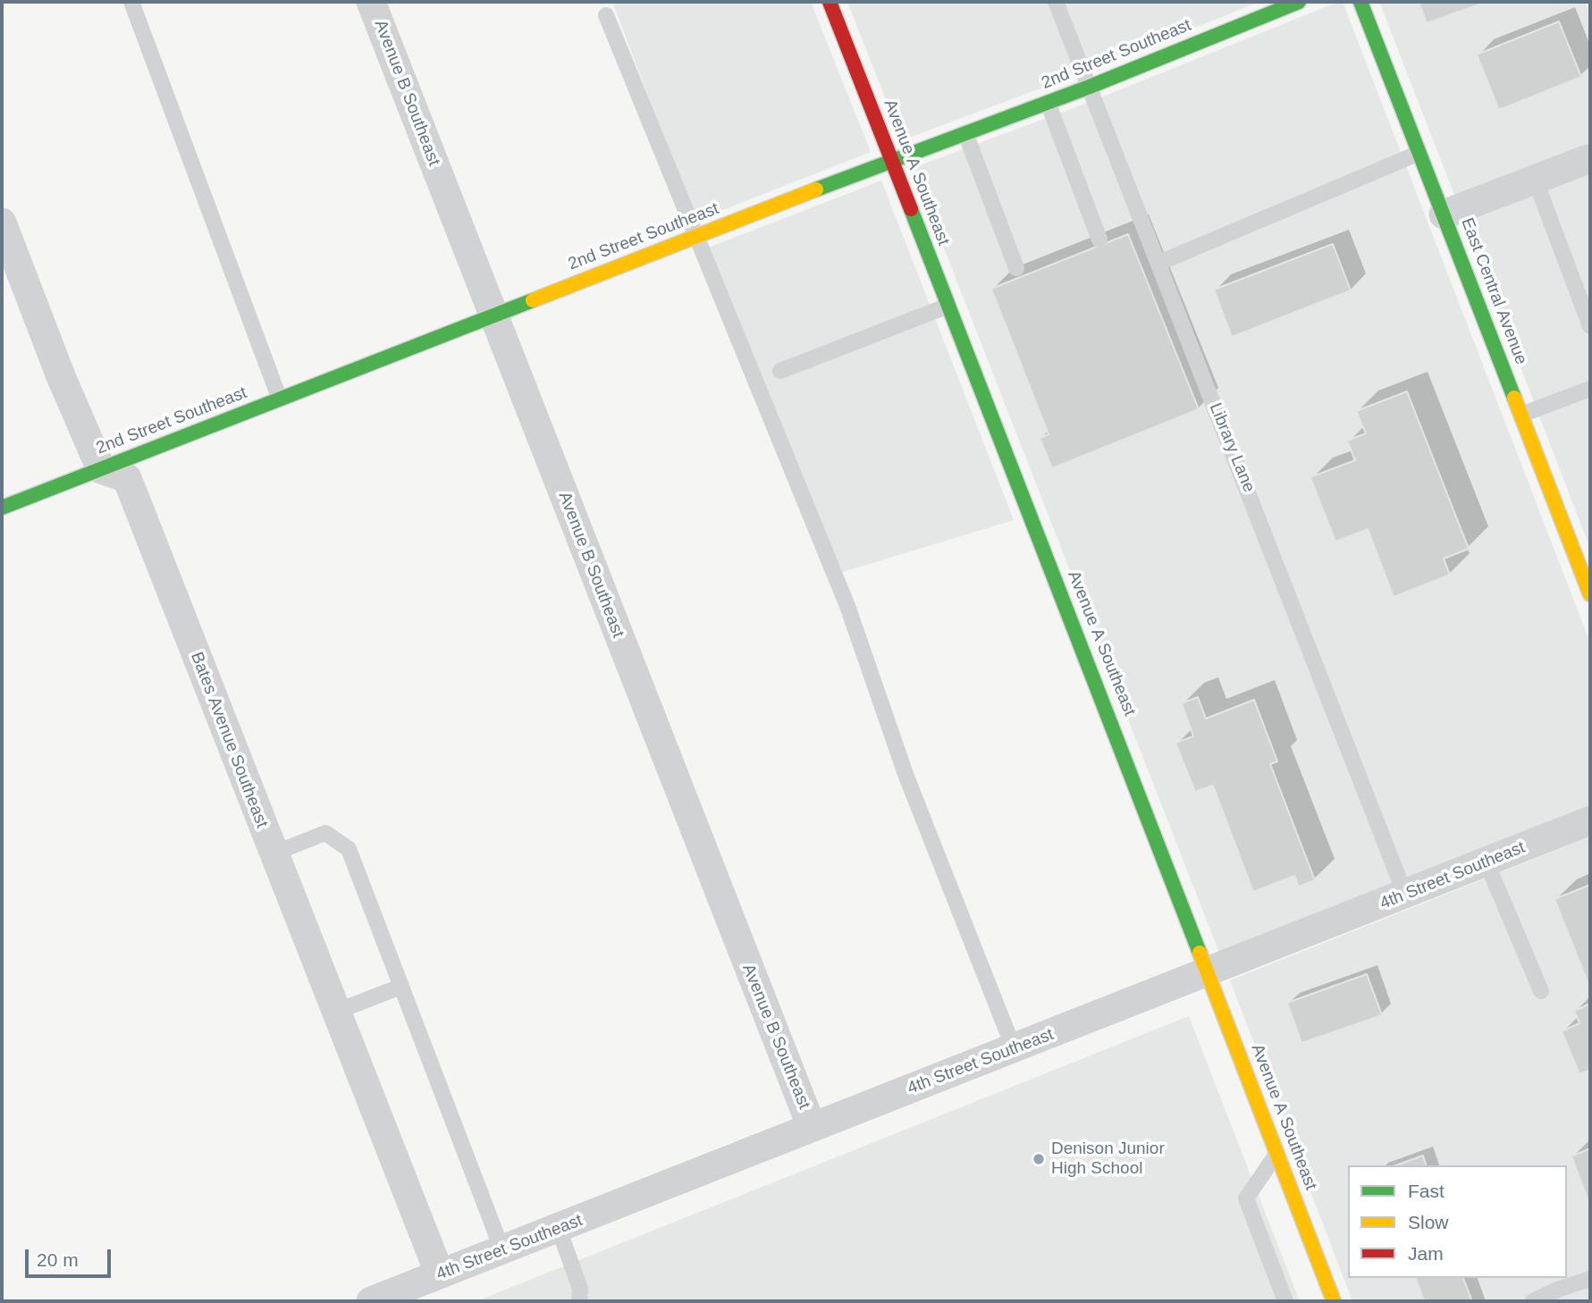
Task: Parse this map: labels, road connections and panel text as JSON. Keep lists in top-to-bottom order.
{
  "streets": {
    "street": [
      "2nd Street Southeast",
      "Avenue B Southeast",
      "Avenue A Southeast",
      "East Central Avenue",
      "Bates Avenue Southeast",
      "4th Street Southeast"
    ],
    "lane": ["Library Lane"]
  },
  "crossings": [
    ["2nd Street Southeast", "Avenue B Southeast"],
    ["2nd Street Southeast", "Avenue A Southeast"],
    ["2nd Street Southeast", "Library Lane"],
    ["2nd Street Southeast", "Bates Avenue Southeast"],
    ["Avenue B Southeast", "4th Street Southeast"],
    ["Avenue A Southeast", "4th Street Southeast"],
    ["Library Lane", "4th Street Southeast"],
    ["Bates Avenue Southeast", "4th Street Southeast"]
  ],
  "places": ["Denison Junior High School"],
  "legend": ["Fast", "Slow", "Jam"],
  "scale_bar": "20 m"
}
